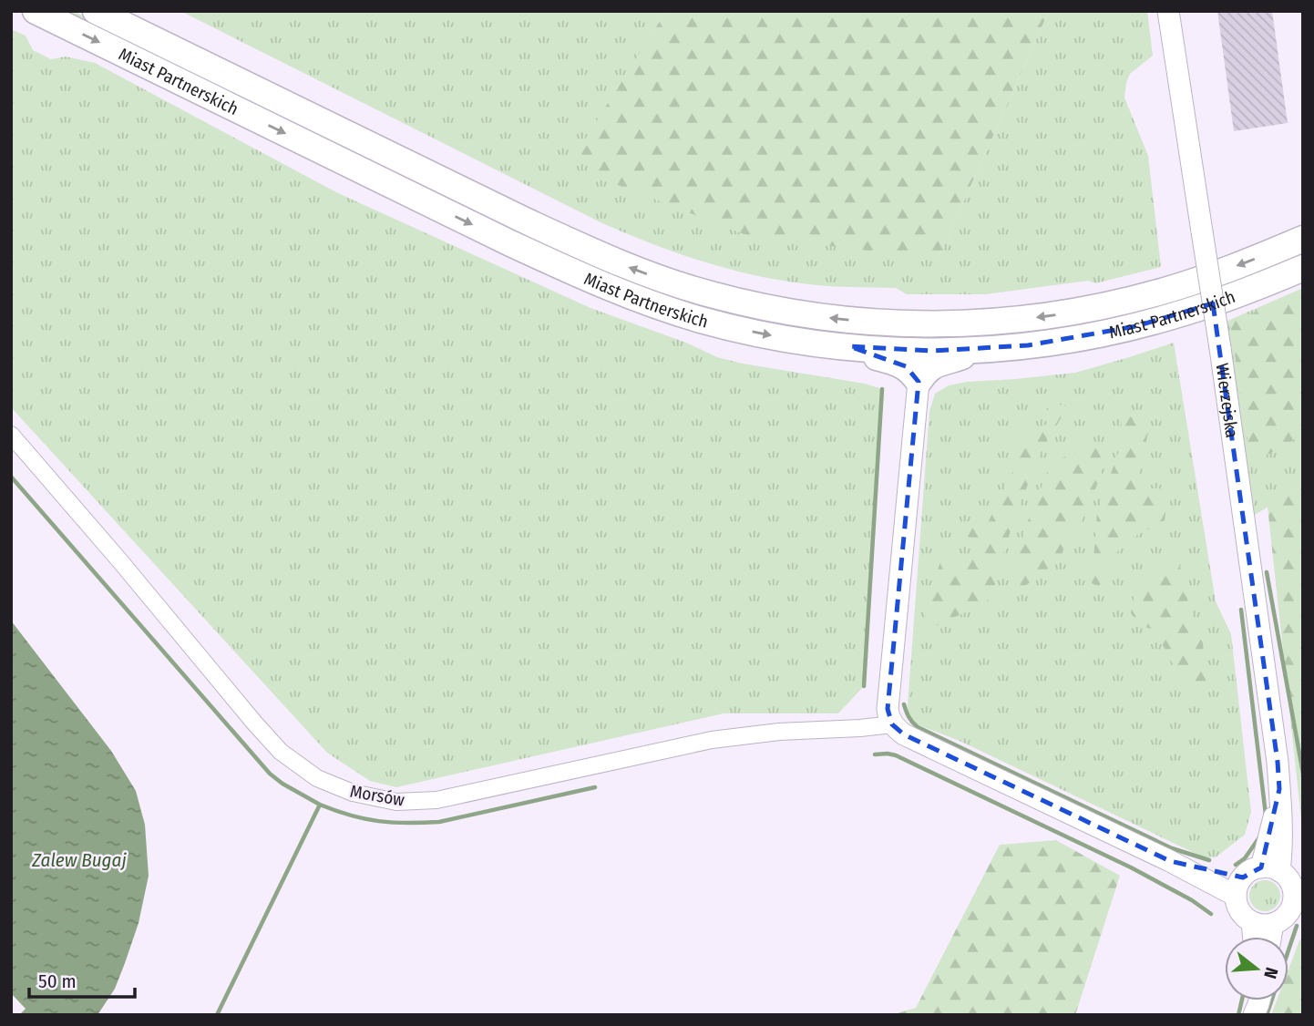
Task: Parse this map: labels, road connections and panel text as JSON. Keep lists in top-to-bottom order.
{
  "streets": {
    "main road": ["Miast Partnerskich"],
    "street": ["Wierzejska", "Morsów"]
  },
  "water": ["Zalew Bugaj"],
  "scale_bar": "50 m",
  "north": "right"
}
